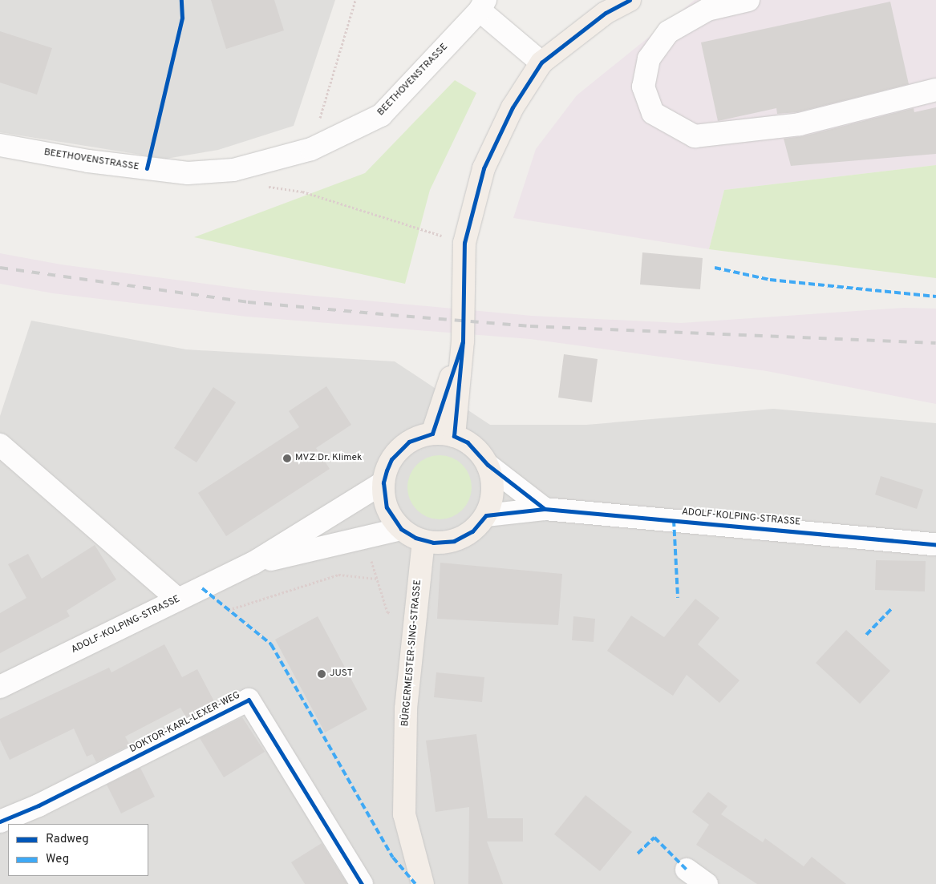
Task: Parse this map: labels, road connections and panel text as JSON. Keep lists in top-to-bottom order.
{
  "streets": {
    "main road": ["BÜRGERMEISTER-SING-STRASSE"],
    "street": ["BEETHOVENSTRASSE", "ADOLF-KOLPING-STRASSE", "DOKTOR-KARL-LEXER-WEG"]
  },
  "crossings": [
    ["ADOLF-KOLPING-STRASSE", "BÜRGERMEISTER-SING-STRASSE"]
  ],
  "places": ["MVZ Dr. Klimek", "JUST"],
  "legend": ["Radweg", "Weg"]
}
